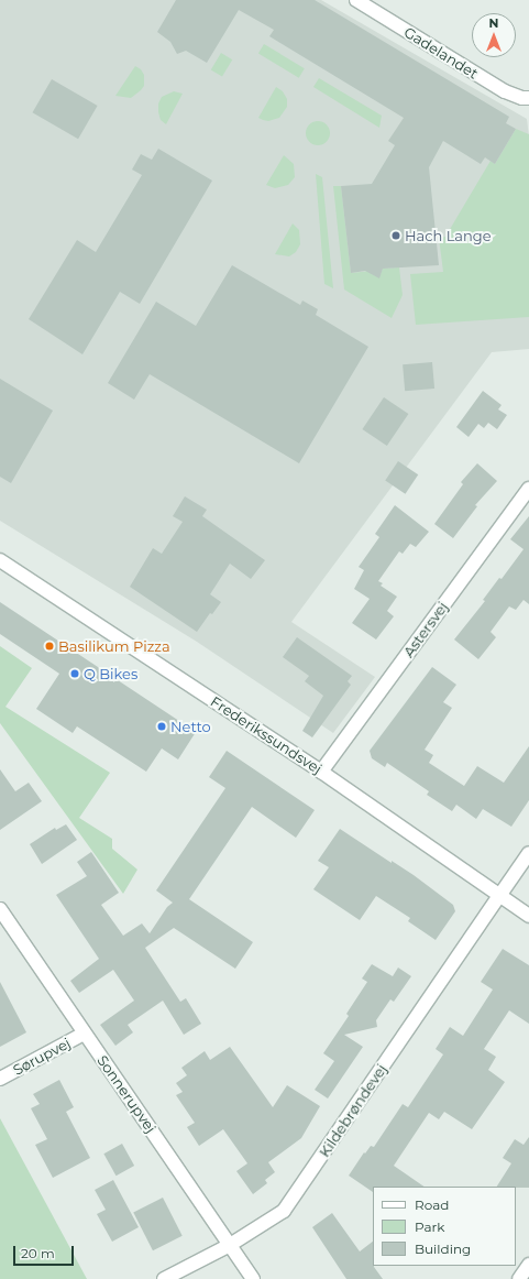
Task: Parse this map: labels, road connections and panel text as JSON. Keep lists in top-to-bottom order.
{
  "streets": {
    "street": [
      "Gadelandet",
      "Astersvej",
      "Frederikssundsvej",
      "Sørupvej",
      "Sonnerupvej",
      "Kildebrøndevej"
    ]
  },
  "crossings": [
    ["Astersvej", "Frederikssundsvej"],
    ["Frederikssundsvej", "Kildebrøndevej"],
    ["Sørupvej", "Sonnerupvej"],
    ["Sonnerupvej", "Kildebrøndevej"]
  ],
  "places": [
    "Hach Lange",
    "Basilikum Pizza",
    "Q Bikes",
    "Netto"
  ],
  "legend": ["Road", "Park", "Building"],
  "scale_bar": "20 m",
  "north": "top"
}
